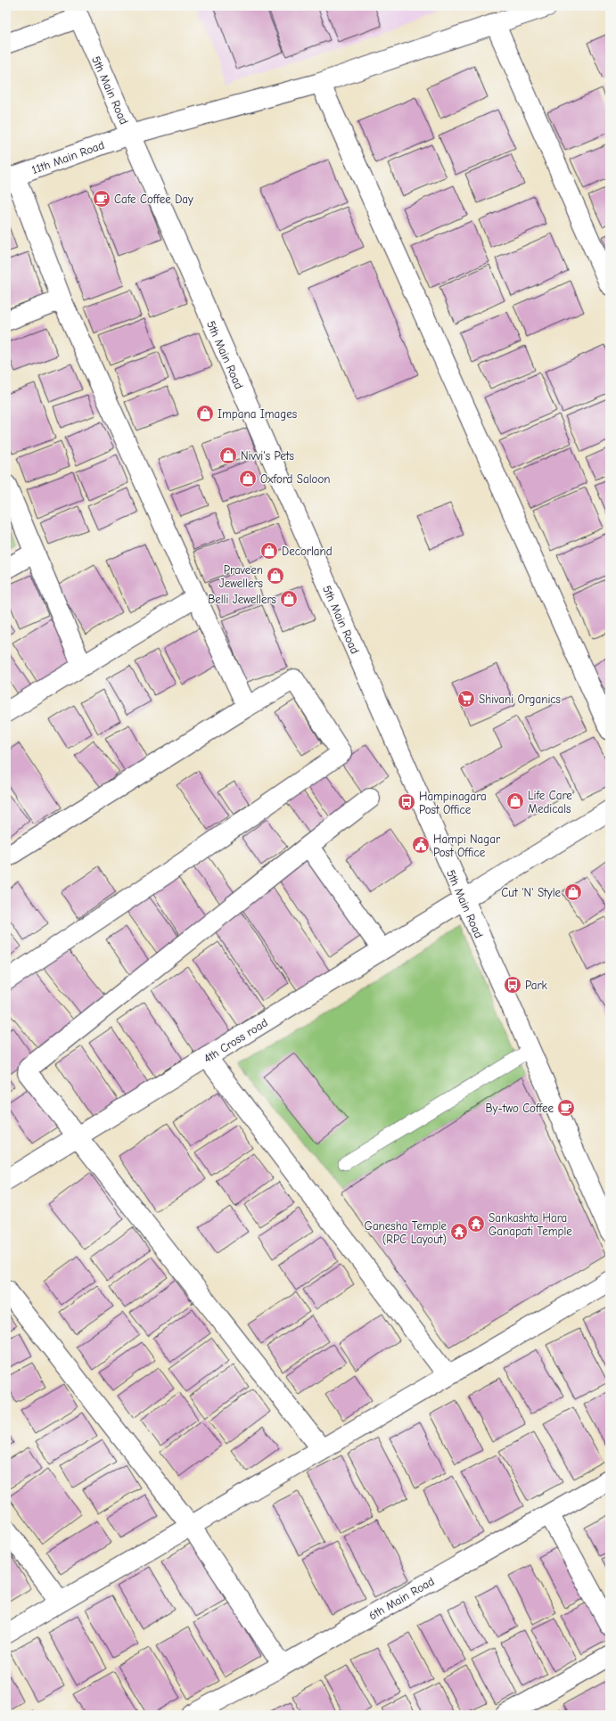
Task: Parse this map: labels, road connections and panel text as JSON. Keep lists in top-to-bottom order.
{
  "streets": {
    "street": [
      "5th Main Road",
      "11th Main Road",
      "4th Cross road",
      "6th Main Road"
    ]
  },
  "crossings": [
    ["5th Main Road", "11th Main Road"],
    ["5th Main Road", "4th Cross road"]
  ],
  "places": {
    "cafe": ["Cafe Coffee Day", "By-two Coffee"],
    "shop": [
      "Impana Images",
      "Nivvi's Pets",
      "Oxford Saloon",
      "Decorland",
      "Praveen Jewellers",
      "Belli Jewellers",
      "Life Care Medicals",
      "Cut 'N' Style"
    ],
    "supermarket": ["Shivani Organics"],
    "bus stop": ["Hampinagara Post Office", "Park"],
    "public building": ["Hampi Nagar Post Office"],
    "temple": ["Sankashta Hara Ganapati Temple", "Ganesha Temple (RPC Layout)"]
  }
}
